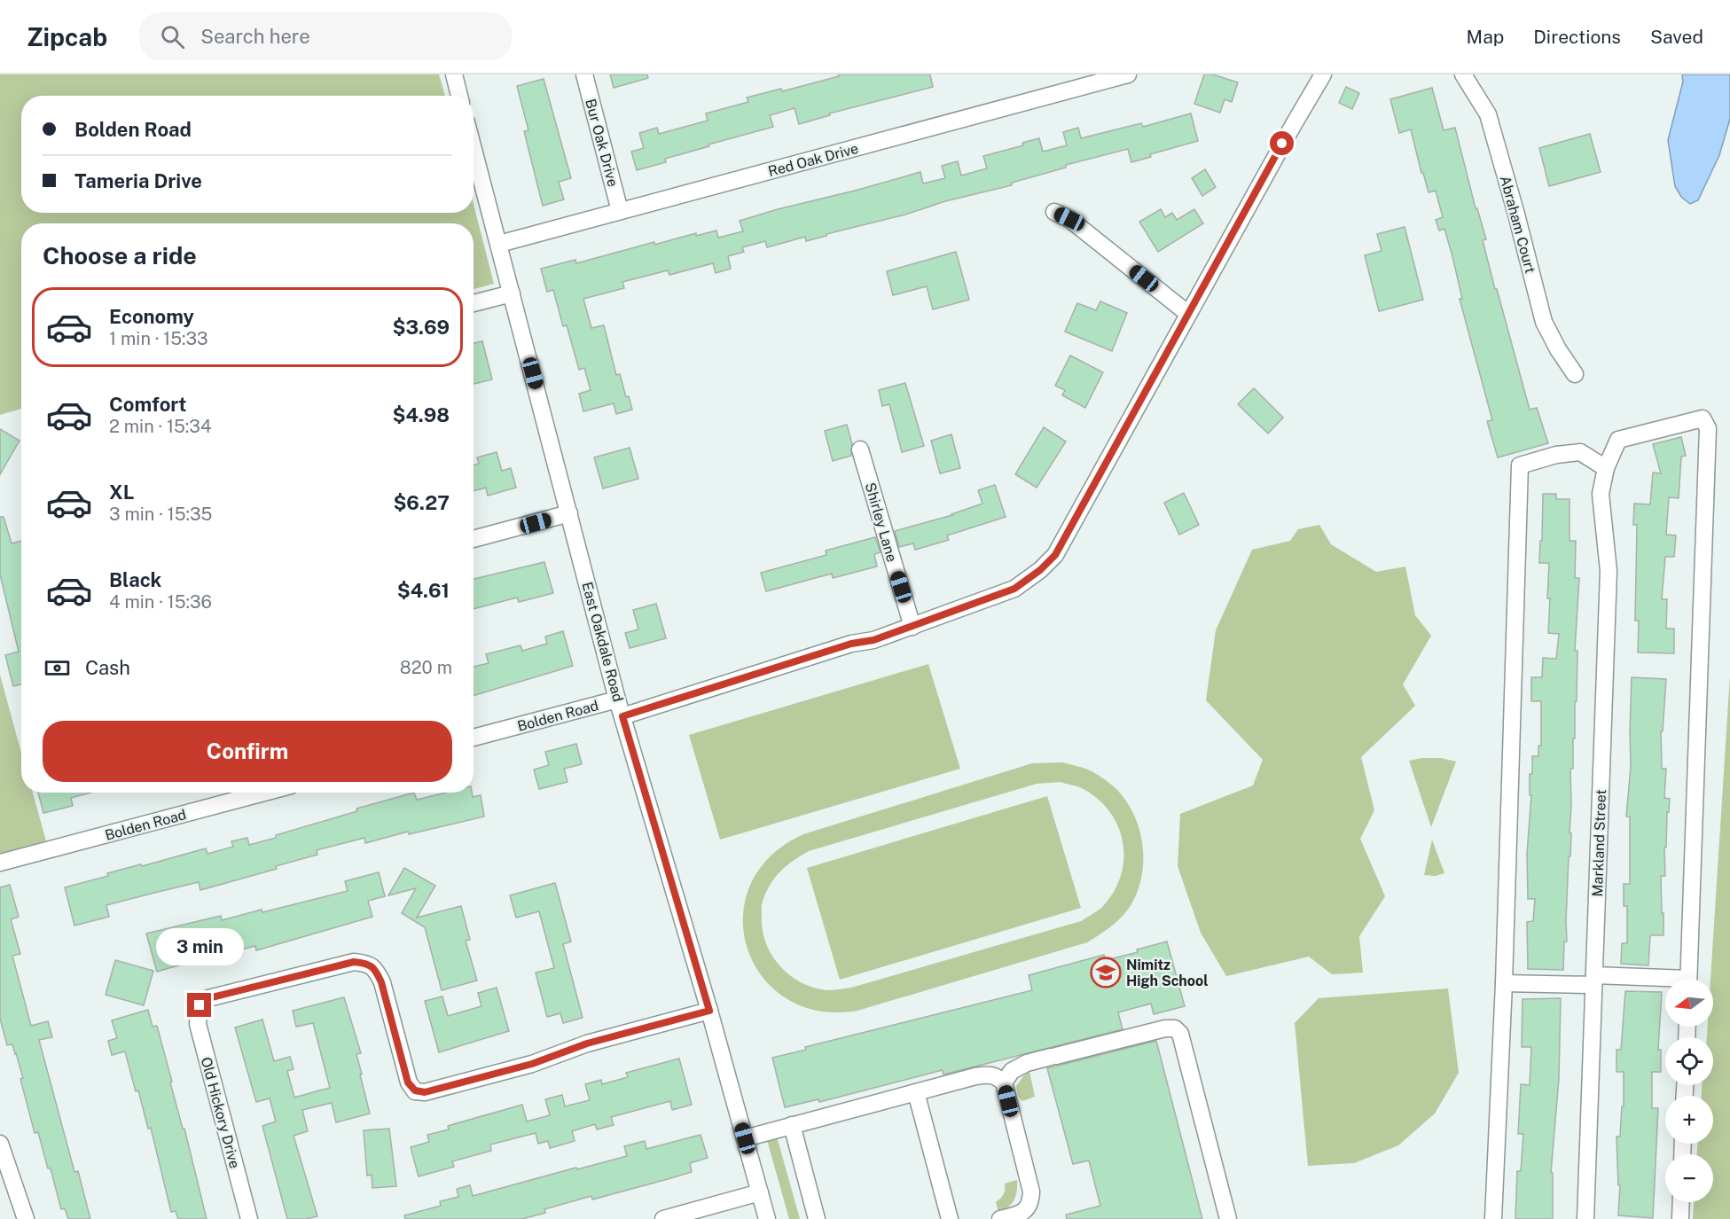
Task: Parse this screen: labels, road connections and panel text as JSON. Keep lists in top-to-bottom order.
{
  "streets": {
    "street": [
      "Bur Oak Drive",
      "Red Oak Drive",
      "Abraham Court",
      "Shirley Lane",
      "East Oakdale Road",
      "Bolden Road",
      "Markland Street",
      "Old Hickory Drive"
    ]
  },
  "crossings": [
    ["Bur Oak Drive", "Red Oak Drive"],
    ["Red Oak Drive", "East Oakdale Road"],
    ["East Oakdale Road", "Bolden Road"],
    ["East Oakdale Road", "Old Hickory Drive"]
  ],
  "places": {
    "school or university": ["Nimitz High School"]
  },
  "north": "left",
  "page": {
    "header": "Zipcab",
    "search": "Search here",
    "nav": ["Map", "Directions", "Saved"],
    "banner": ["Bolden Road", "Tameria Drive"],
    "heading": "Choose a ride",
    "list": [
      {
        "name": "Economy",
        "note": "1 min · 15:33",
        "value": "$3.69"
      },
      {
        "name": "Comfort",
        "note": "2 min · 15:34",
        "value": "$4.98"
      },
      {
        "name": "XL",
        "note": "3 min · 15:35",
        "value": "$6.27"
      },
      {
        "name": "Black",
        "note": "4 min · 15:36",
        "value": "$4.61"
      }
    ],
    "pay": ["Cash", "820 m"],
    "buttons": "Confirm",
    "bubble": "3 min",
    "map_buttons": ["+", "−"]
  }
}
